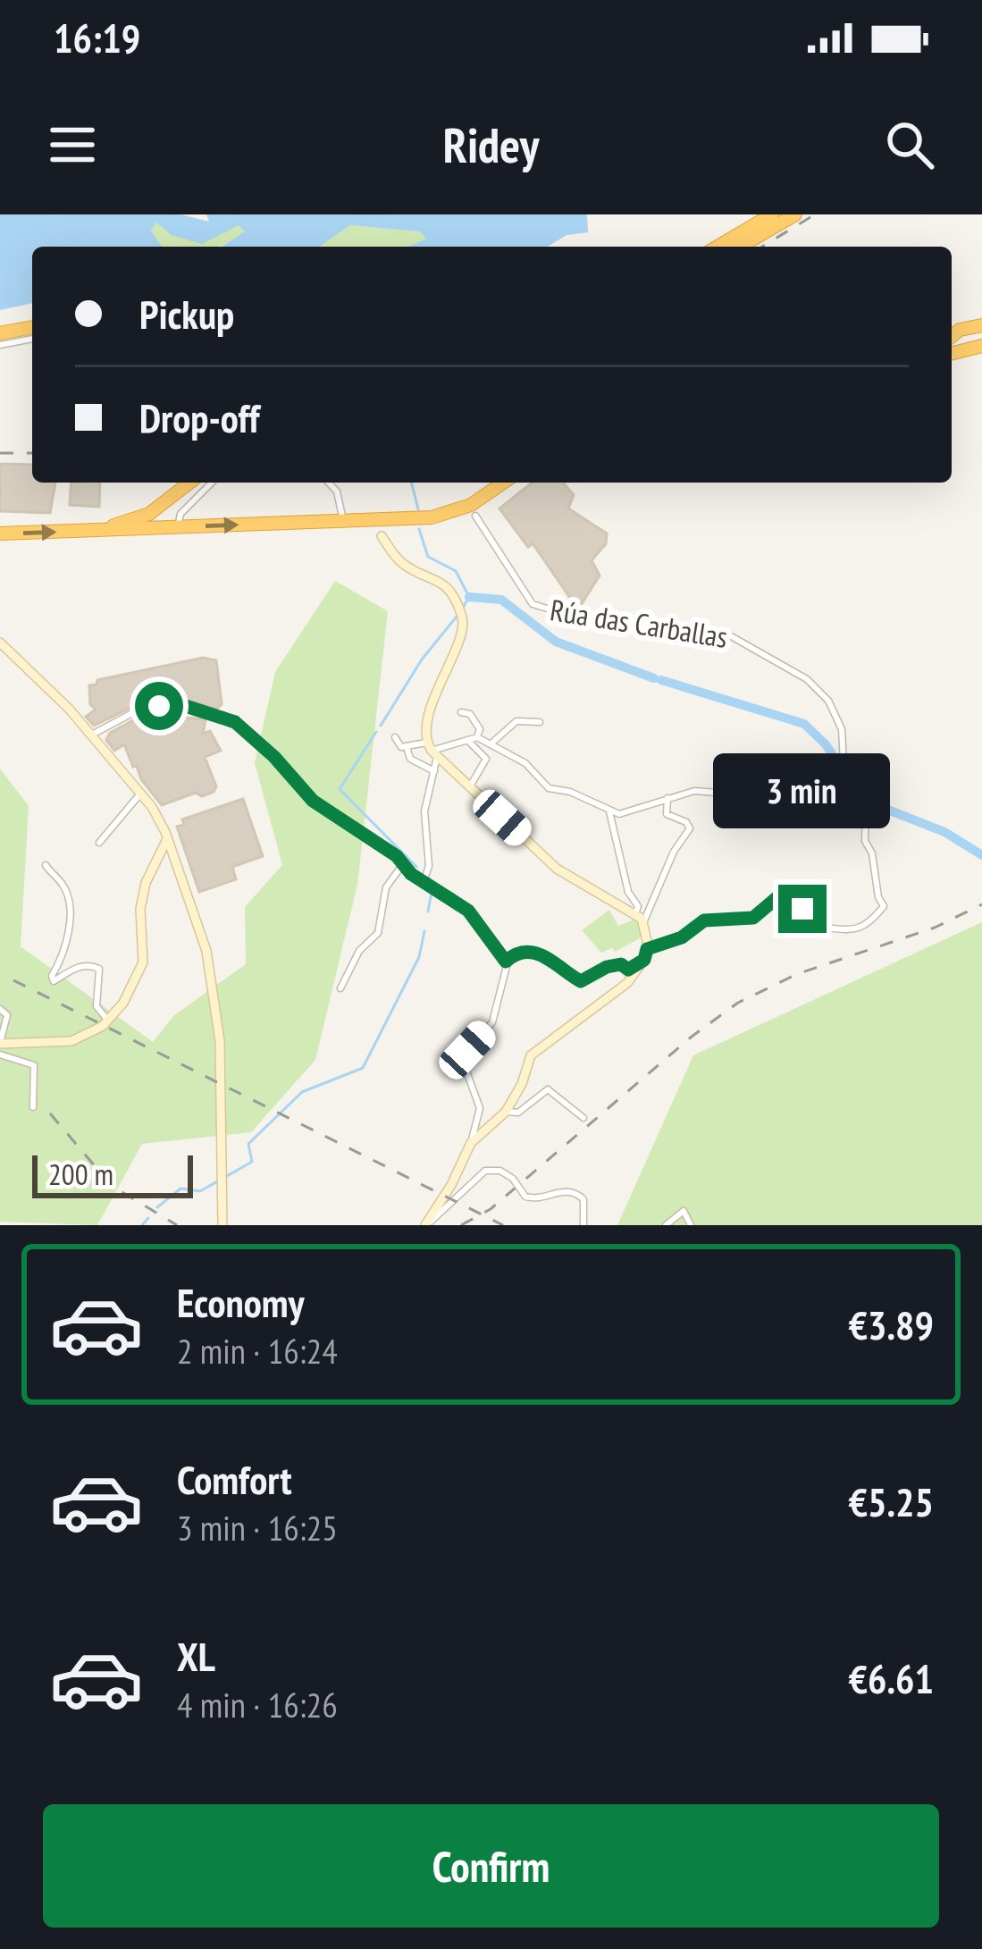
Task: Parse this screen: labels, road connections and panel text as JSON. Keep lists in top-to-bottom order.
{
  "streets": {
    "street": ["Rúa das Carballas"]
  },
  "scale_bar": "200 m",
  "page": {
    "status": "16:19",
    "header": "Ridey",
    "banner": ["Pickup", "Drop-off"],
    "bubble": "3 min",
    "scale": "200 m",
    "list": [
      {
        "name": "Economy",
        "note": "2 min · 16:24",
        "value": "€3.89"
      },
      {
        "name": "Comfort",
        "note": "3 min · 16:25",
        "value": "€5.25"
      },
      {
        "name": "XL",
        "note": "4 min · 16:26",
        "value": "€6.61"
      }
    ],
    "buttons": "Confirm"
  }
}
